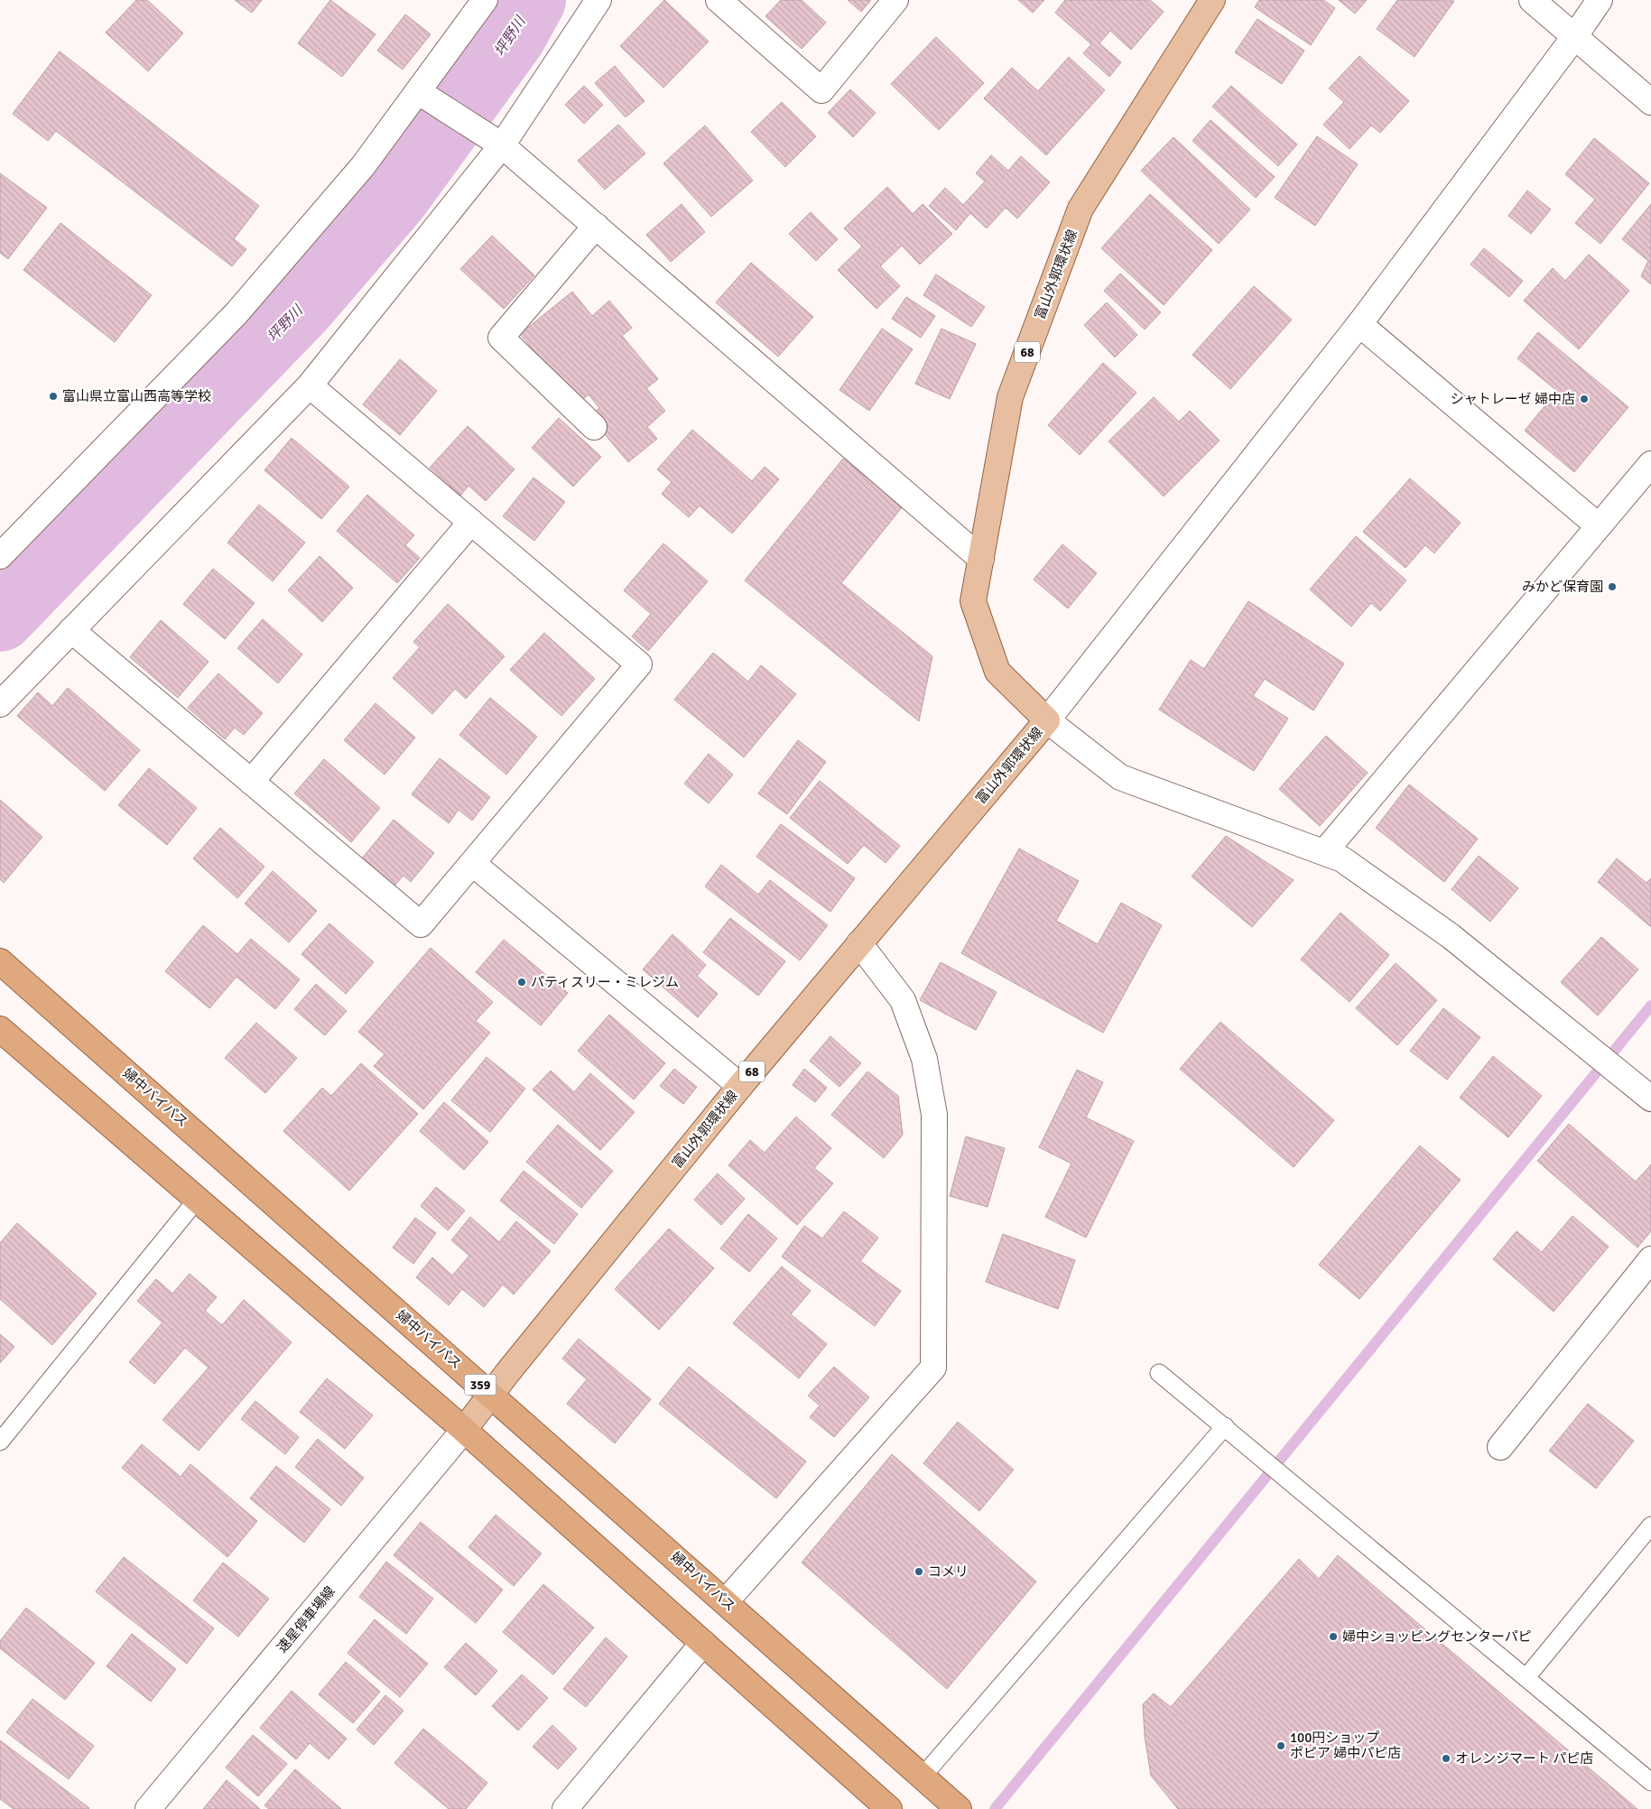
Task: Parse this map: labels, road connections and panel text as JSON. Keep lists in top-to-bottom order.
{
  "streets": {
    "highway": ["婦中バイパス", "359"],
    "main road": ["富山外郭環状線", "68"],
    "street": ["速星停車場線"]
  },
  "crossings": [
    ["富山外郭環状線", "婦中バイパス"],
    ["富山外郭環状線", "速星停車場線"]
  ],
  "water": ["坪野川"],
  "places": [
    "富山県立富山西高等学校",
    "シャトレーゼ 婦中店",
    "みかど保育園",
    "パティスリー・ミレジム",
    "コメリ",
    "婦中ショッピングセンターパピ",
    "100円ショップ ポピア 婦中パピ店",
    "オレンジマート パピ店"
  ]
}
